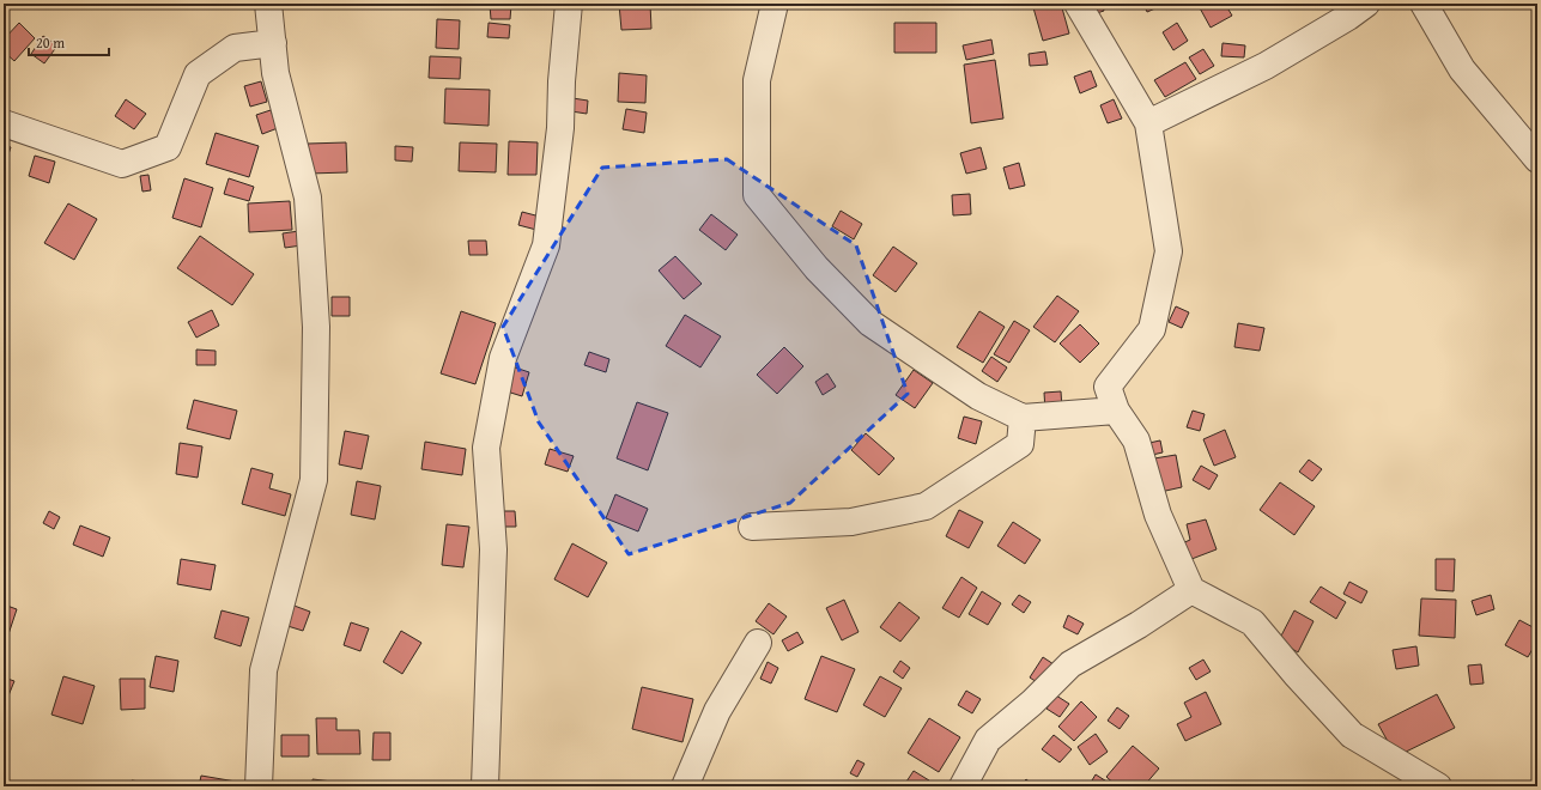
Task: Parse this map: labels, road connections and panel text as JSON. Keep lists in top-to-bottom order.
{
  "scale_bar": "20 m"
}
